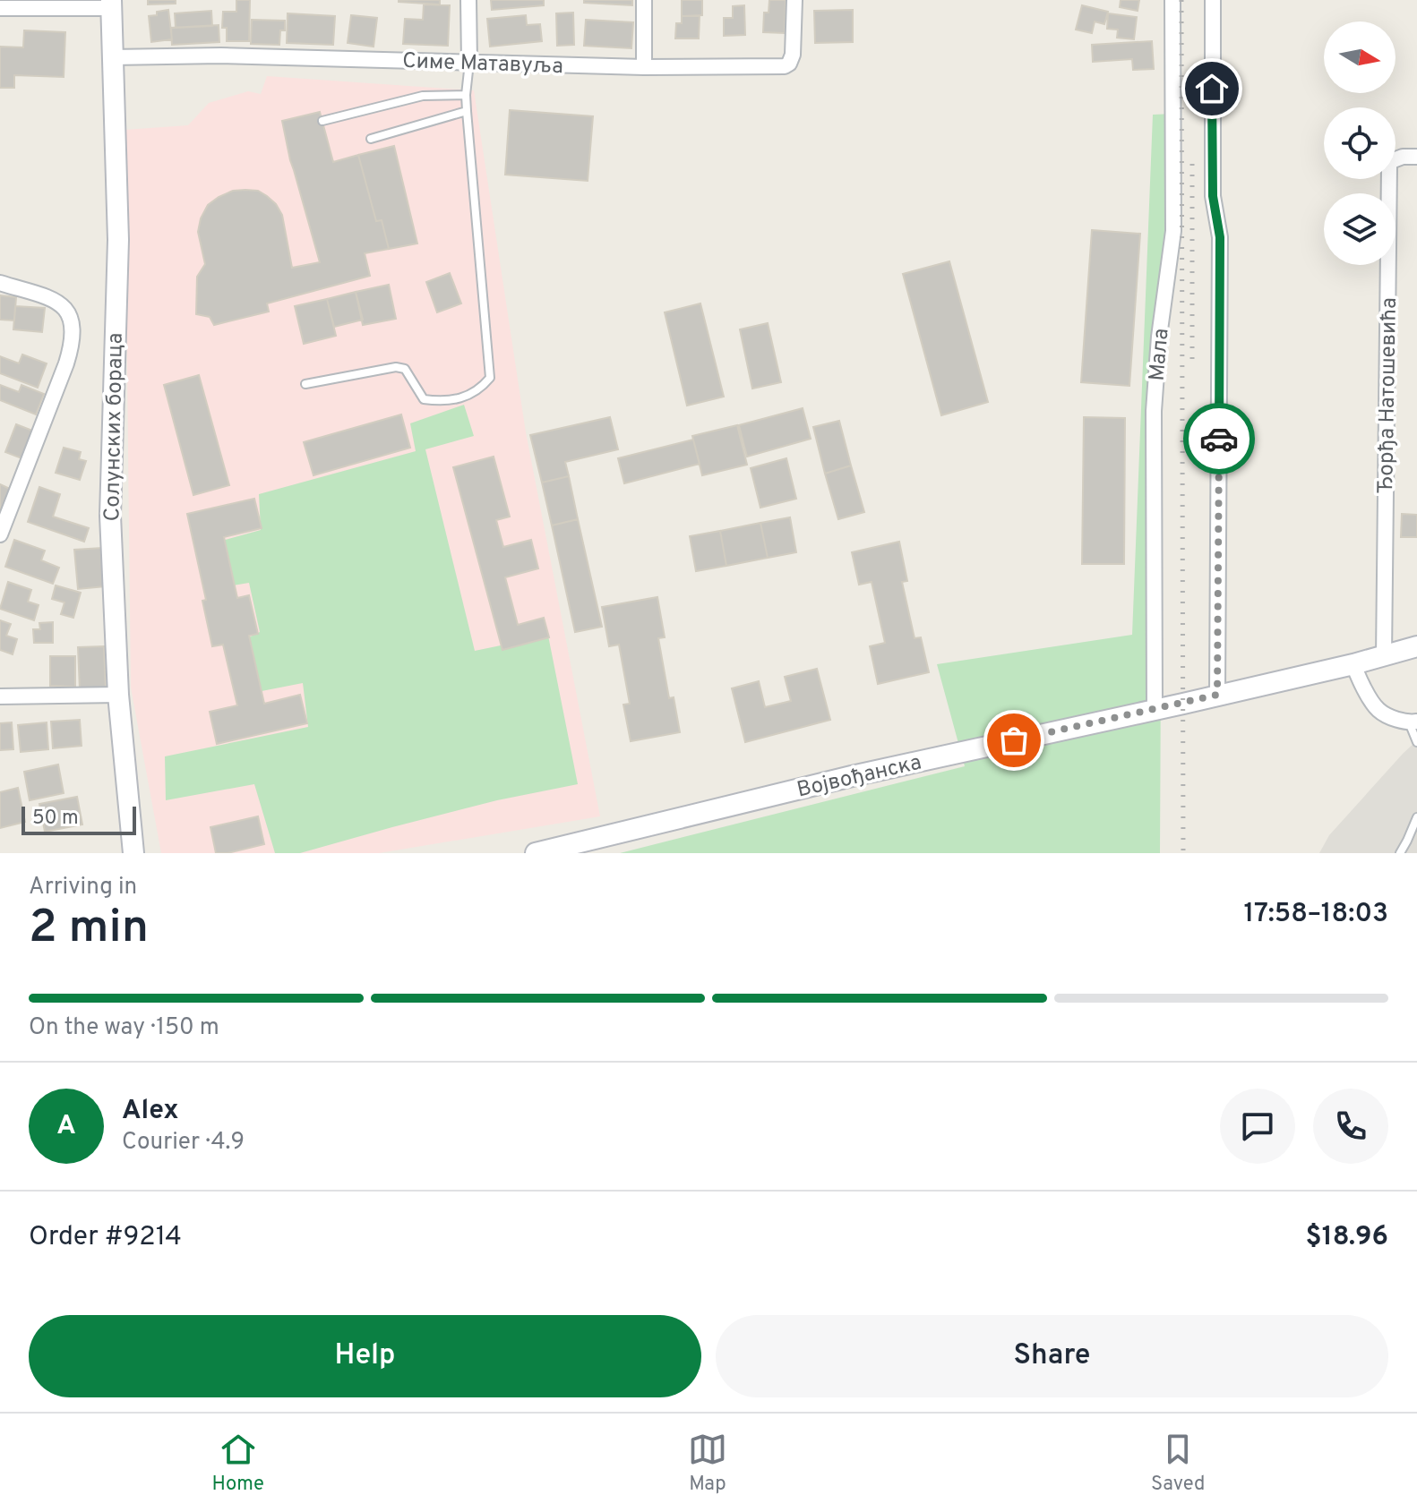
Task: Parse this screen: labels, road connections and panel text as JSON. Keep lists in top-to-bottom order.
{
  "streets": {
    "street": [
      "Симе Матавуља",
      "Мала",
      "Ђорђа Натошевића",
      "Солунских бораца",
      "Војвођанска"
    ]
  },
  "crossings": [
    ["Симе Матавуља", "Солунских бораца"],
    ["Мала", "Војвођанска"],
    ["Ђорђа Натошевића", "Војвођанска"]
  ],
  "scale_bar": "50 m",
  "north": "right",
  "page": {
    "scale": "50 m",
    "heading": ["2 min", "Arriving in", "17:58–18:03"],
    "panel": [
      "Alex",
      "Courier · 4.9",
      "Order #9214",
      "$18.96"
    ],
    "bar": "On the way · 150 m",
    "round": "A",
    "buttons": ["Help", "Share"],
    "tabs": ["Home", "Map", "Saved"]
  }
}
